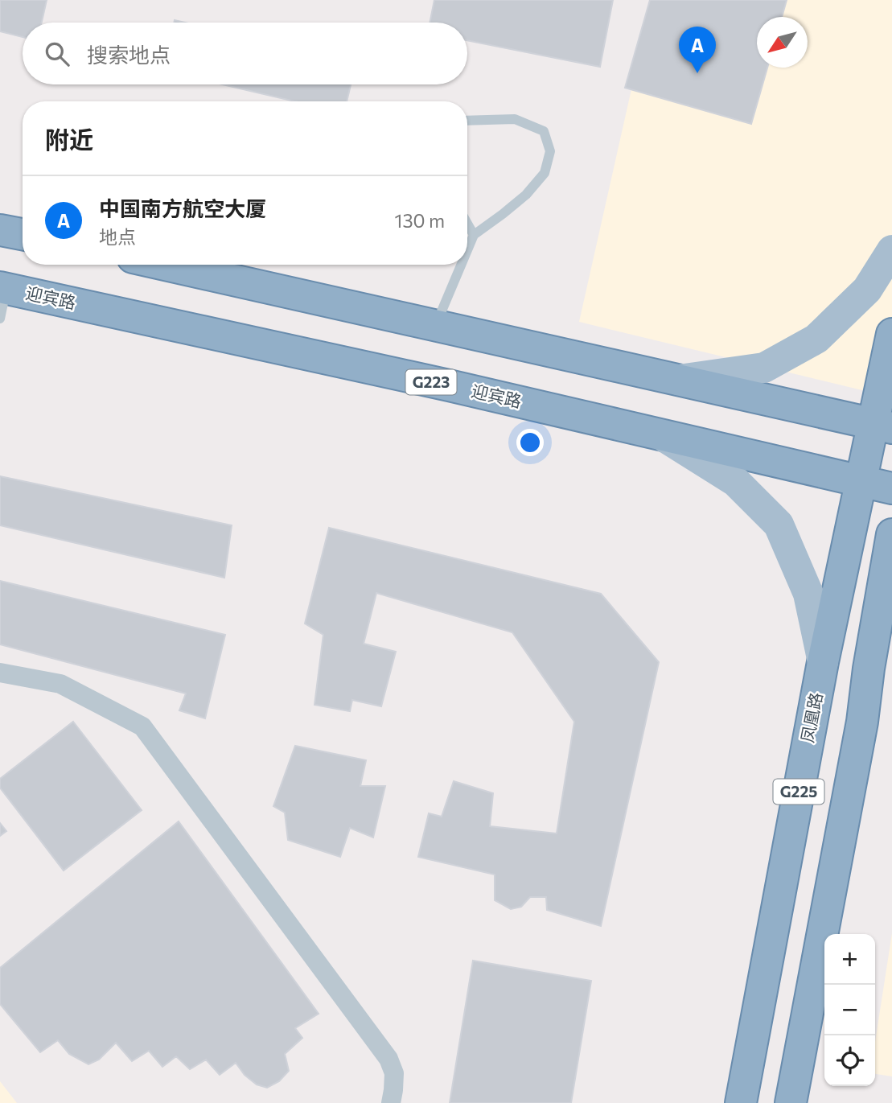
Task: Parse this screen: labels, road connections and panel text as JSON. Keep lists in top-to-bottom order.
{
  "streets": {
    "highway": [
      "迎宾路",
      "G223",
      "凤凰路",
      "G225"
    ]
  },
  "crossings": [
    ["迎宾路", "凤凰路"]
  ],
  "north": "bottom left",
  "page": {
    "search": "搜索地点",
    "pins": "A",
    "heading": "附近",
    "list": [
      {
        "mark": "A",
        "name": "中国南方航空大厦",
        "note": "地点",
        "value": "130 m"
      }
    ],
    "map_buttons": ["+", "−"]
  }
}
